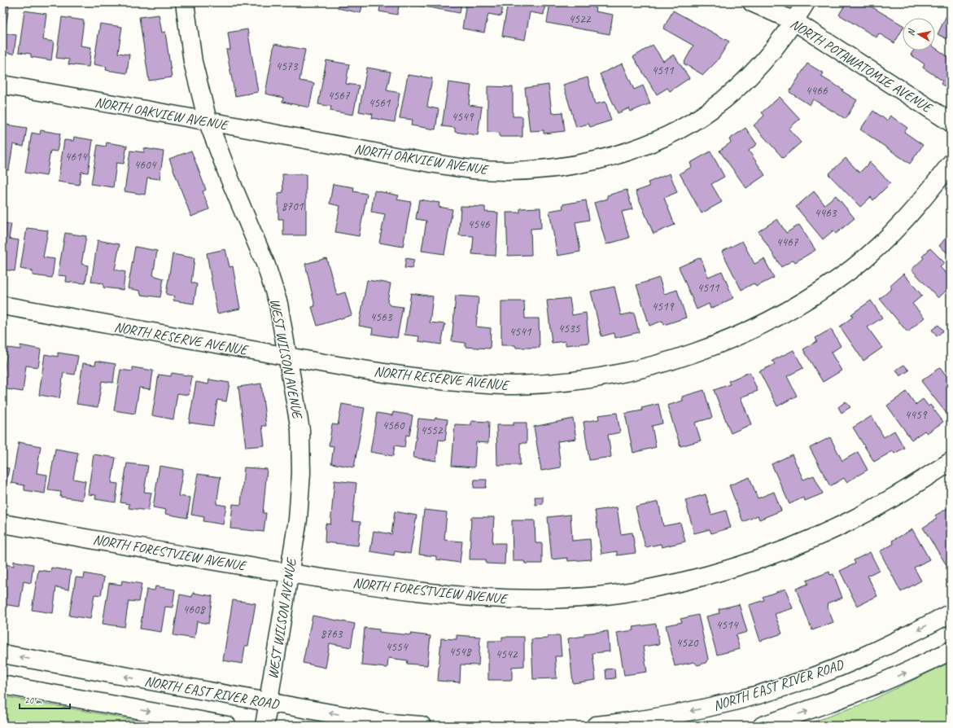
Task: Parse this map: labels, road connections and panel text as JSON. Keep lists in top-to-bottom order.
{
  "streets": {
    "street": [
      "NORTH POTAWATOMIE AVENUE",
      "NORTH OAKVIEW AVENUE",
      "NORTH RESERVE AVENUE",
      "WEST WILSON AVENUE",
      "NORTH FORESTVIEW AVENUE",
      "NORTH EAST RIVER ROAD"
    ]
  },
  "crossings": [
    ["NORTH POTAWATOMIE AVENUE", "NORTH OAKVIEW AVENUE"],
    ["NORTH OAKVIEW AVENUE", "WEST WILSON AVENUE"],
    ["NORTH RESERVE AVENUE", "WEST WILSON AVENUE"],
    ["WEST WILSON AVENUE", "NORTH FORESTVIEW AVENUE"],
    ["WEST WILSON AVENUE", "NORTH EAST RIVER ROAD"]
  ],
  "house_numbers": [
    "4522",
    "4573",
    "4511",
    "4466",
    "4567",
    "4561",
    "4549",
    "4614",
    "4604",
    "8701",
    "4463",
    "4546",
    "4467",
    "4511",
    "4519",
    "4563",
    "4535",
    "4541",
    "4459",
    "4560",
    "4552",
    "4608",
    "4514",
    "8763",
    "4520",
    "4554",
    "4548",
    "4542"
  ],
  "scale_bar": "20 m",
  "north": "left"
}
